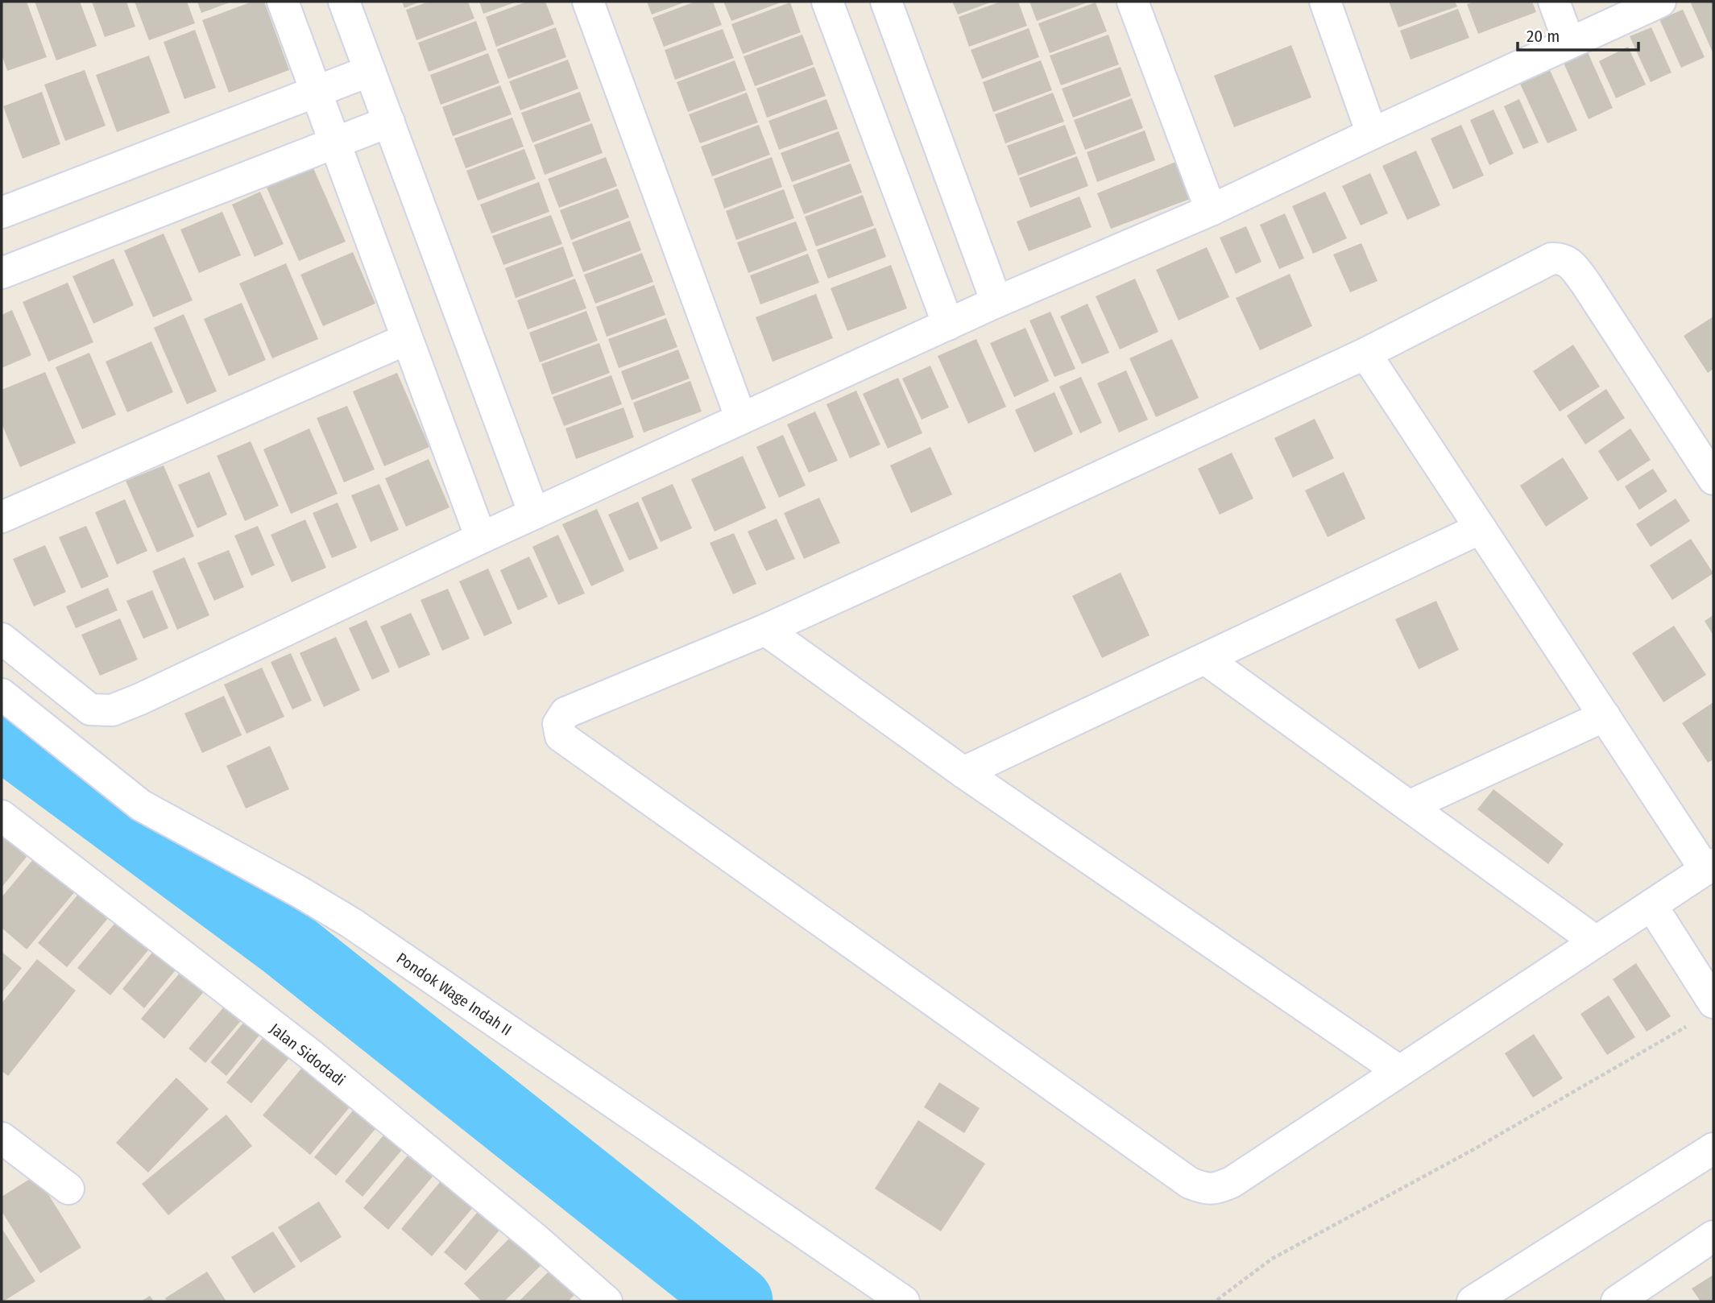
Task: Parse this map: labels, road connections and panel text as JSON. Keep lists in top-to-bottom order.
{
  "streets": {
    "street": ["Pondok Wage Indah II", "Jalan Sidodadi"]
  },
  "scale_bar": "20 m"
}
